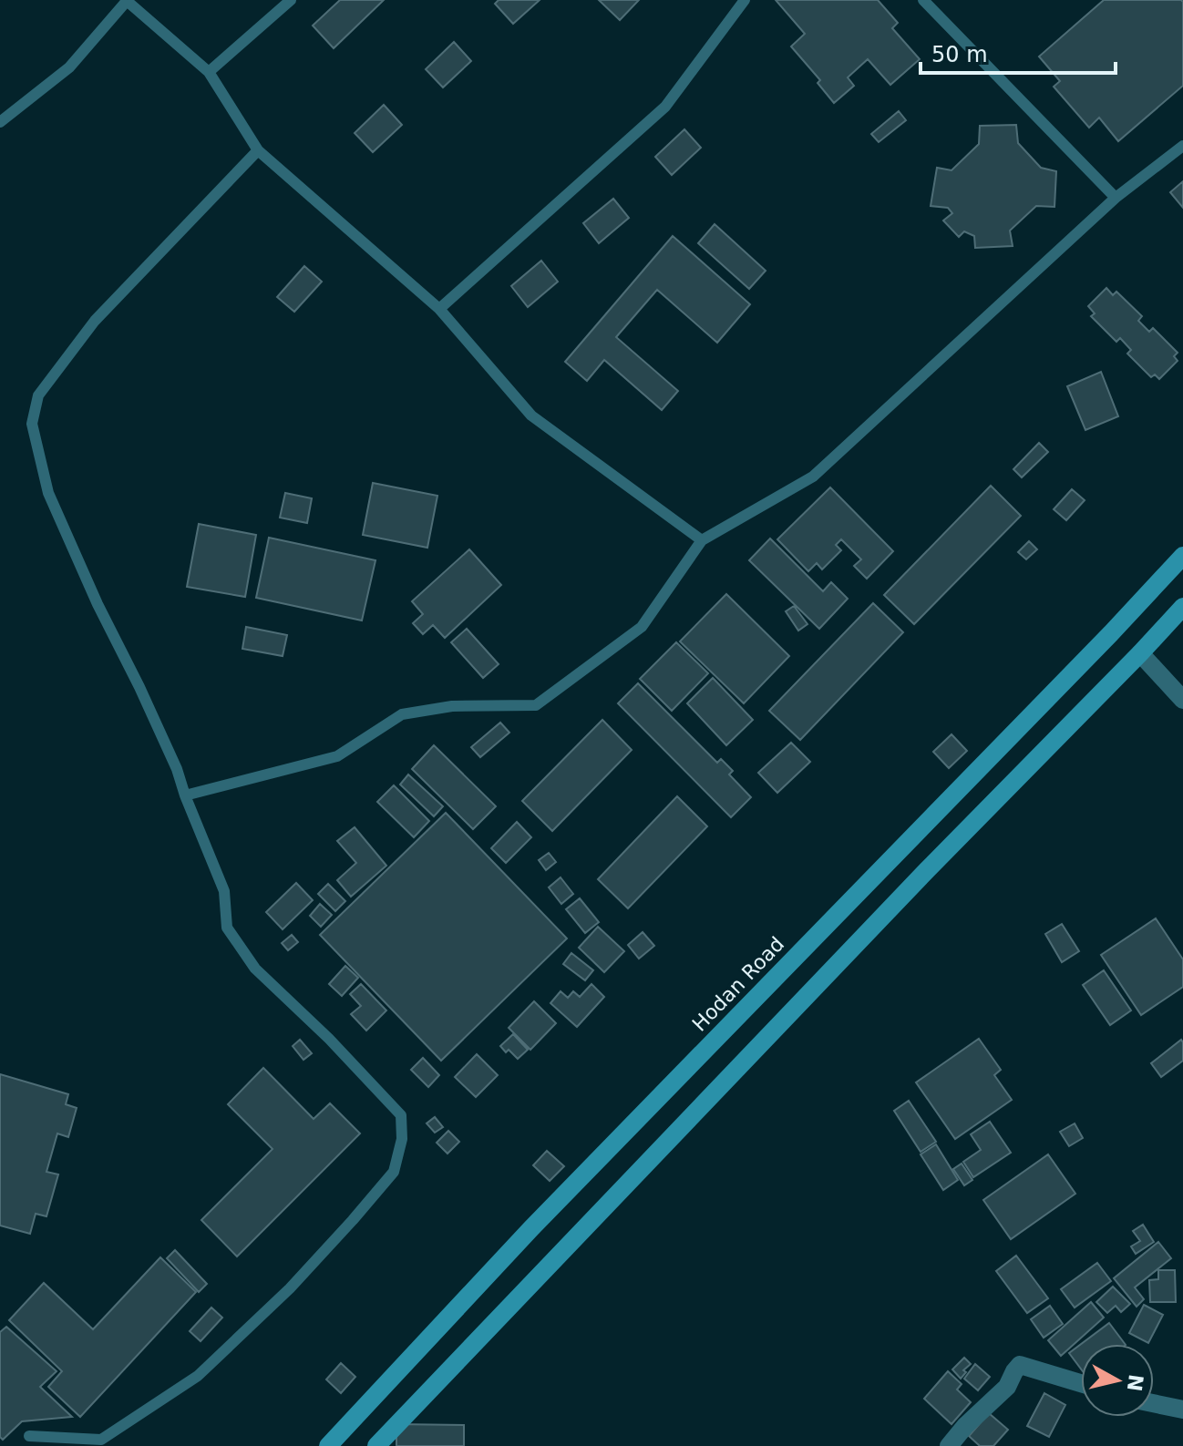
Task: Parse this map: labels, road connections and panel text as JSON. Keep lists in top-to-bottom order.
{
  "streets": {
    "main road": ["Hodan Road"]
  },
  "scale_bar": "50 m",
  "north": "right"
}
